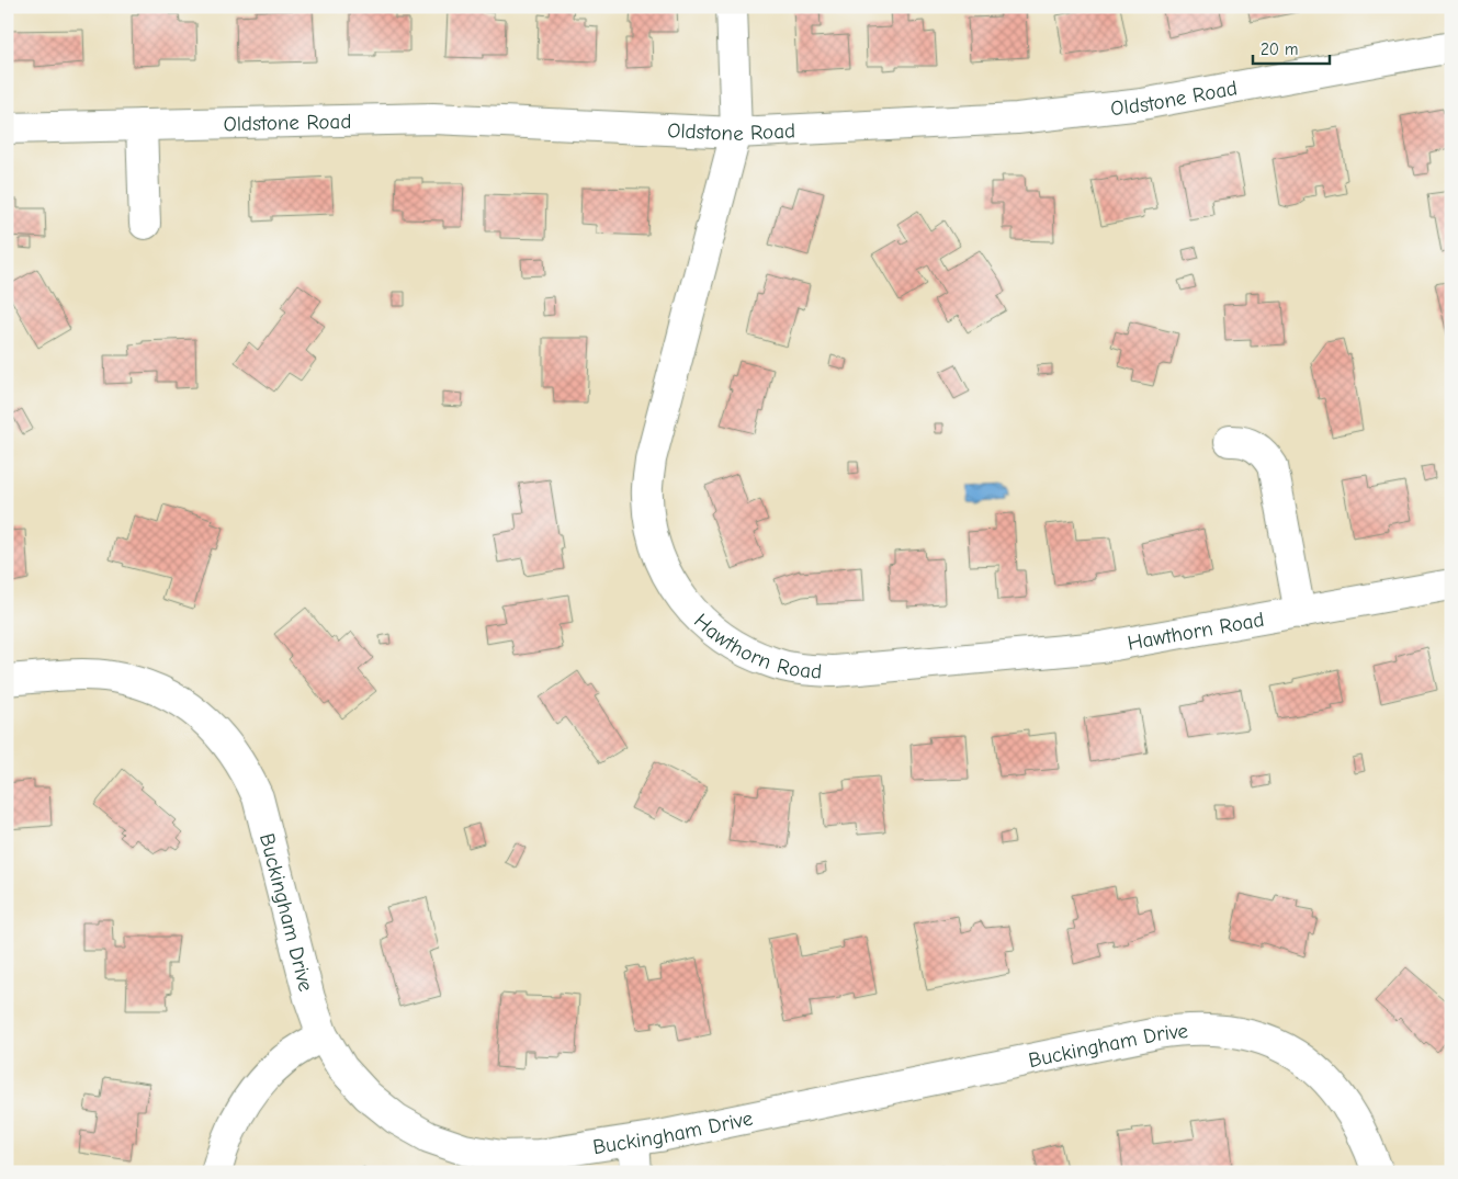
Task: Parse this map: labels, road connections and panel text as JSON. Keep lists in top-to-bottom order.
{
  "streets": {
    "street": ["Oldstone Road", "Hawthorn Road", "Buckingham Drive"]
  },
  "crossings": [
    ["Oldstone Road", "Hawthorn Road"]
  ],
  "scale_bar": "20 m"
}
